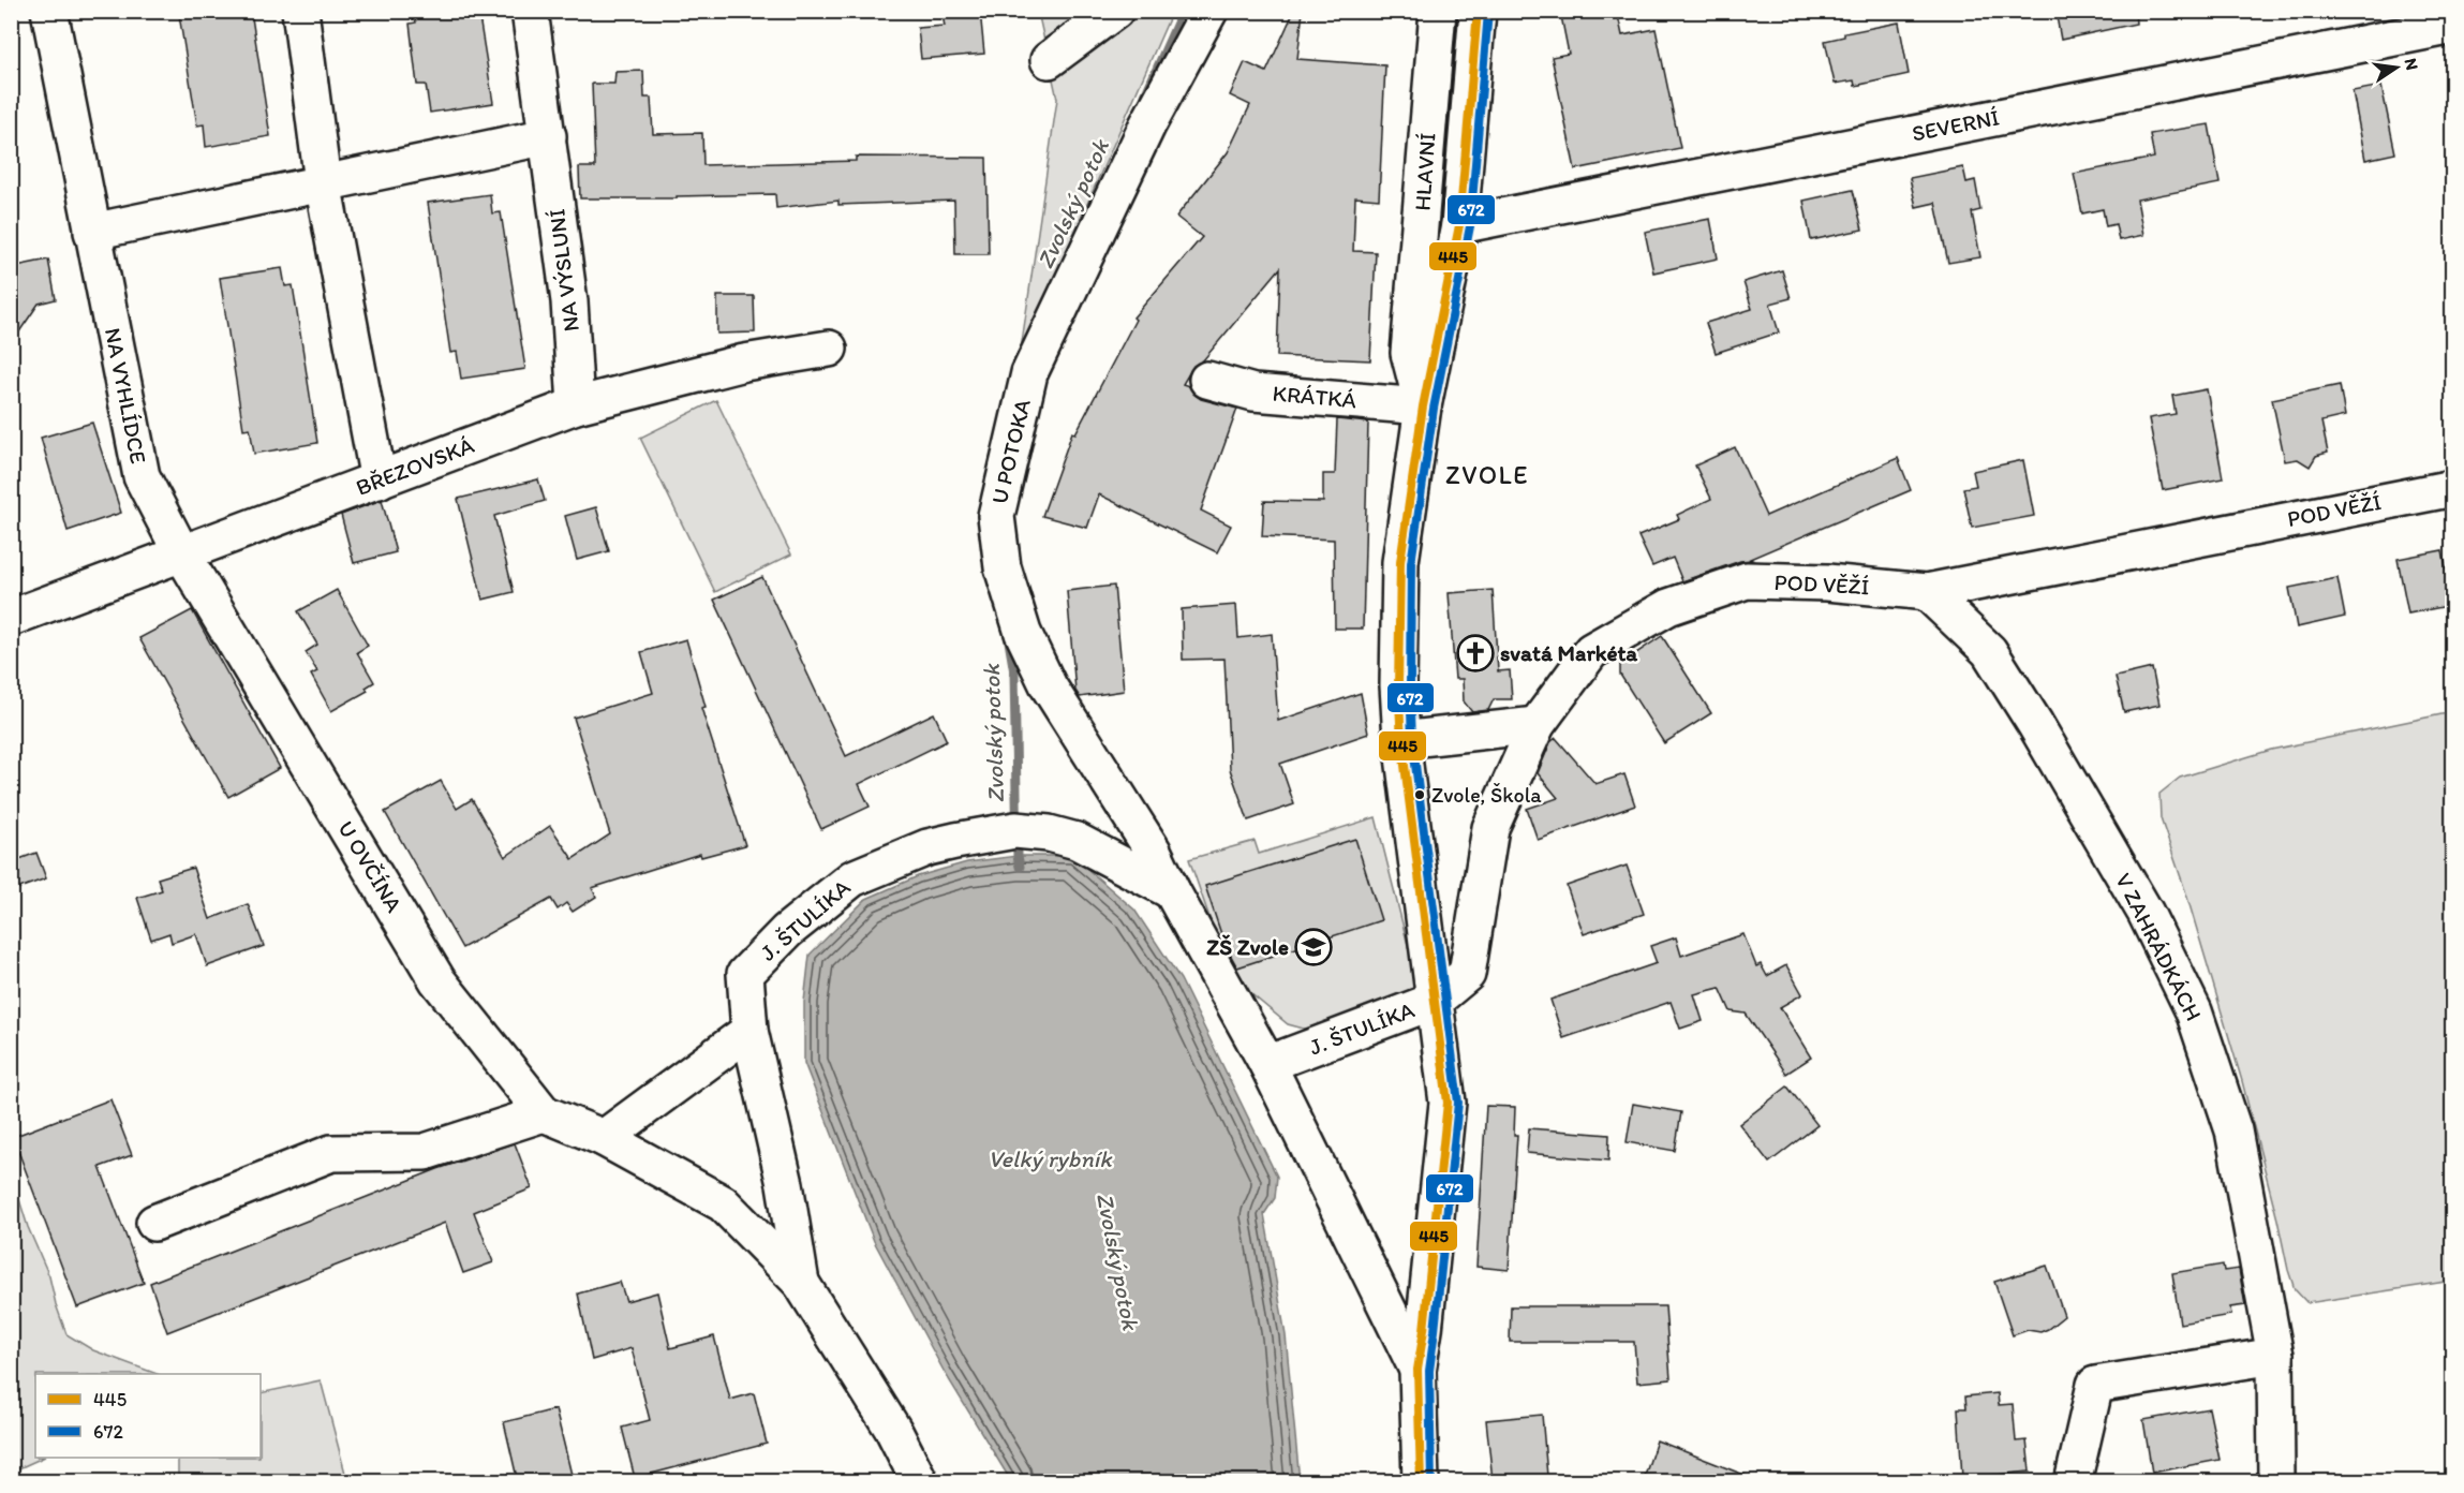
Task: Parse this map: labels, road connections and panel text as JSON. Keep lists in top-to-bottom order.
{
  "streets": {
    "street": [
      "SEVERNÍ",
      "HLAVNÍ",
      "NA VÝSLUNÍ",
      "NA VYHLÍDCE",
      "KRÁTKÁ",
      "U POTOKA",
      "BŘEZOVSKÁ",
      "POD VĚŽÍ",
      "U OVČÍNA",
      "J. ŠTULÍKA",
      "V ZAHRÁDKÁCH"
    ]
  },
  "crossings": [
    ["SEVERNÍ", "HLAVNÍ"],
    ["HLAVNÍ", "KRÁTKÁ"],
    ["HLAVNÍ", "POD VĚŽÍ"],
    ["HLAVNÍ", "J. ŠTULÍKA"],
    ["NA VÝSLUNÍ", "BŘEZOVSKÁ"],
    ["NA VYHLÍDCE", "BŘEZOVSKÁ"],
    ["NA VYHLÍDCE", "U OVČÍNA"],
    ["U POTOKA", "J. ŠTULÍKA"],
    ["BŘEZOVSKÁ", "U OVČÍNA"],
    ["POD VĚŽÍ", "J. ŠTULÍKA"],
    ["POD VĚŽÍ", "V ZAHRÁDKÁCH"],
    ["U OVČÍNA", "J. ŠTULÍKA"]
  ],
  "districts": ["ZVOLE"],
  "water": ["Zvolský potok", "Velký rybník"],
  "places": {
    "church": ["svatá Markéta"],
    "other": ["Zvole, Škola"],
    "school or university": ["ZŠ Zvole"]
  },
  "lines": ["transit line 445", "transit line 672"],
  "legend": ["445", "672"],
  "north": "right"
}
